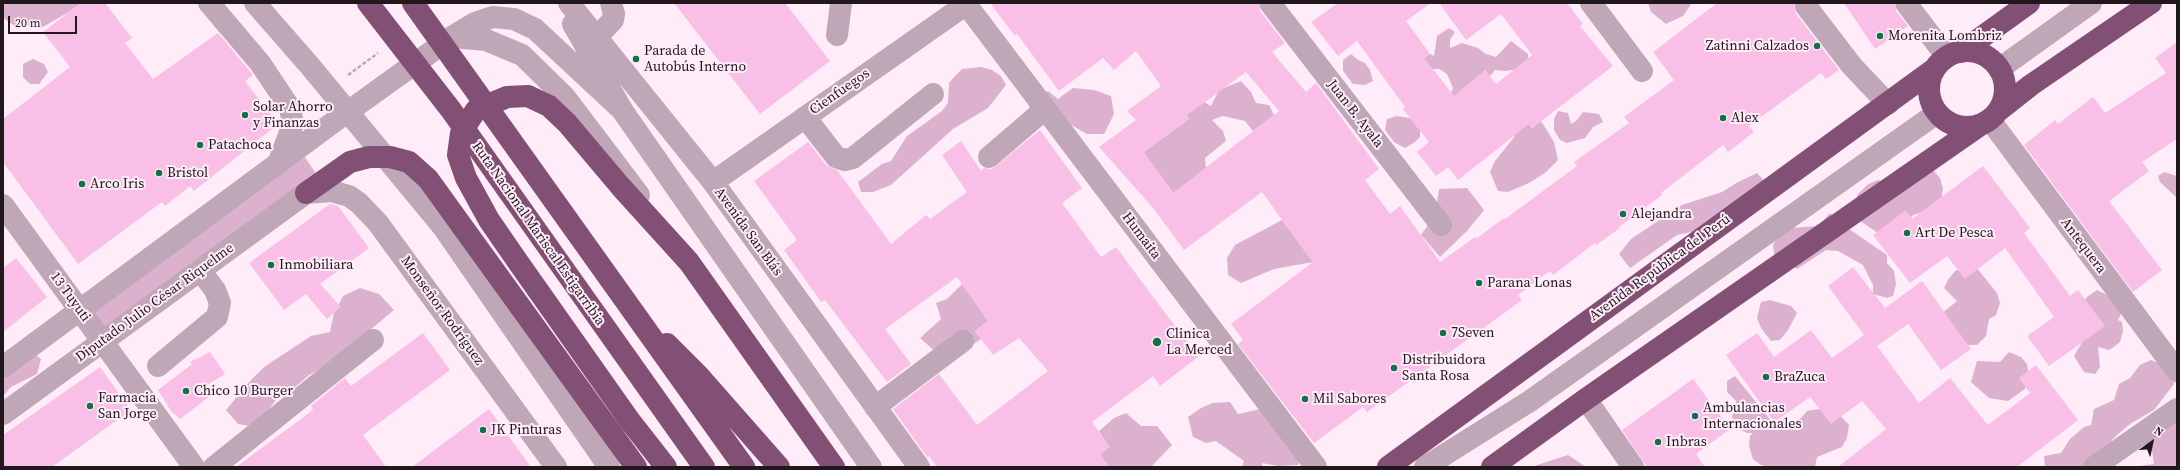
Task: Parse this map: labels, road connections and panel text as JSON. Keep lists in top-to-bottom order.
{
  "streets": {
    "highway": ["Ruta Nacional Mariscal Estigarribia", "Avenida República del Perú"],
    "street": [
      "Cienfuegos",
      "Juan B. Ayala",
      "Avenida San Blás",
      "Humaita",
      "Antequera",
      "13 Tuyuti",
      "Diputado Julio César Riquelme",
      "Monseñor Rodríguez"
    ]
  },
  "crossings": [
    ["Cienfuegos", "Avenida San Blás"],
    ["Cienfuegos", "Humaita"],
    ["Antequera", "Avenida República del Perú"],
    ["13 Tuyuti", "Diputado Julio César Riquelme"],
    ["Diputado Julio César Riquelme", "Monseñor Rodríguez"]
  ],
  "places": [
    "Morenita Lombriz",
    "Zatinni Calzados",
    "Parada de Autobús Interno",
    "Solar Ahorro y Finanzas",
    "Alex",
    "Patachoca",
    "Bristol",
    "Arco Iris",
    "Alejandra",
    "Art De Pesca",
    "Inmobiliara",
    "Parana Lonas",
    "7Seven",
    "Clinica La Merced",
    "Distribuidora Santa Rosa",
    "BraZuca",
    "Chico 10 Burger",
    "Mil Sabores",
    "Farmacia San Jorge",
    "Ambulancias Internacionales",
    "JK Pinturas",
    "Inbras"
  ],
  "scale_bar": "20 m",
  "north": "top right"
}
